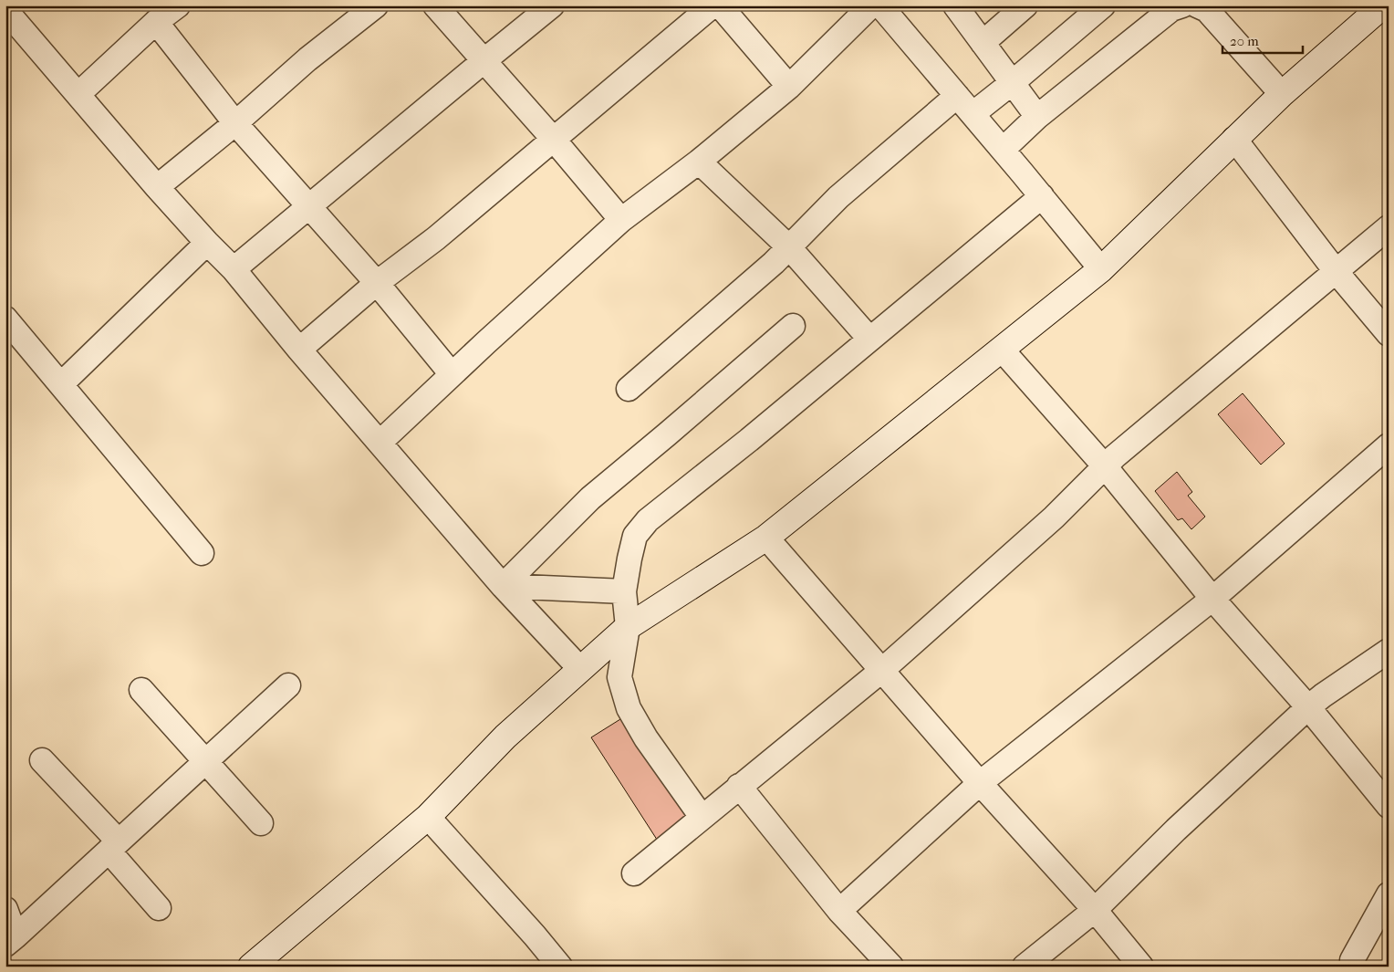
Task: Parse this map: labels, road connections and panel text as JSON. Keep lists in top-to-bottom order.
{
  "scale_bar": "20 m"
}
